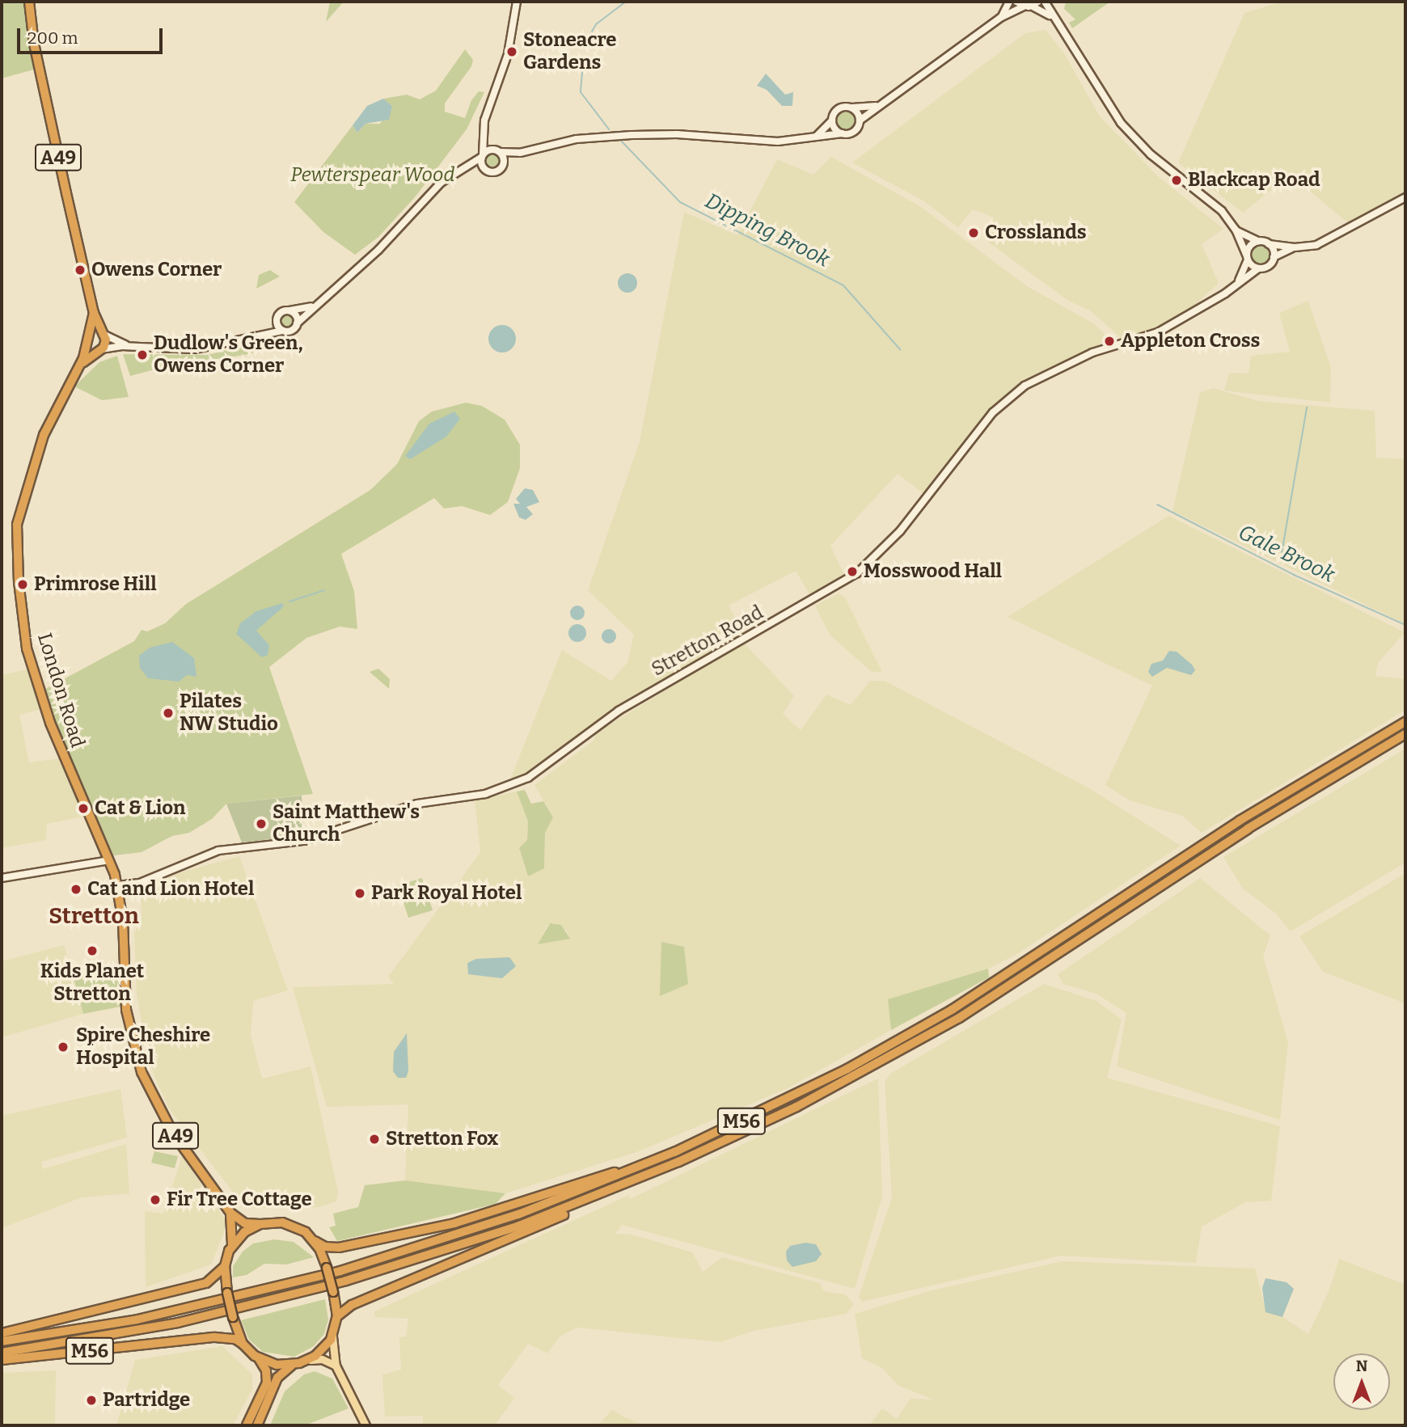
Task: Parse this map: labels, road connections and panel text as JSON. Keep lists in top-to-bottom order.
{
  "streets": {
    "highway": ["A49", "London Road", "M56"],
    "street": ["Stretton Road"]
  },
  "crossings": [
    ["A49", "Stretton Road"],
    ["A49", "London Road"]
  ],
  "districts": ["Stretton"],
  "water": ["Dipping Brook", "Gale Brook"],
  "parks": ["Pewterspear Wood"],
  "places": [
    "Stoneacre Gardens",
    "Blackcap Road",
    "Crosslands",
    "Owens Corner",
    "Appleton Cross",
    "Dudlow's Green, Owens Corner",
    "Mosswood Hall",
    "Primrose Hill",
    "Pilates NW Studio",
    "Cat & Lion",
    "Saint Matthew's Church",
    "Cat and Lion Hotel",
    "Park Royal Hotel",
    "Kids Planet Stretton",
    "Spire Cheshire Hospital",
    "Stretton Fox",
    "Fir Tree Cottage",
    "Partridge"
  ],
  "scale_bar": "200 m",
  "north": "top"
}
